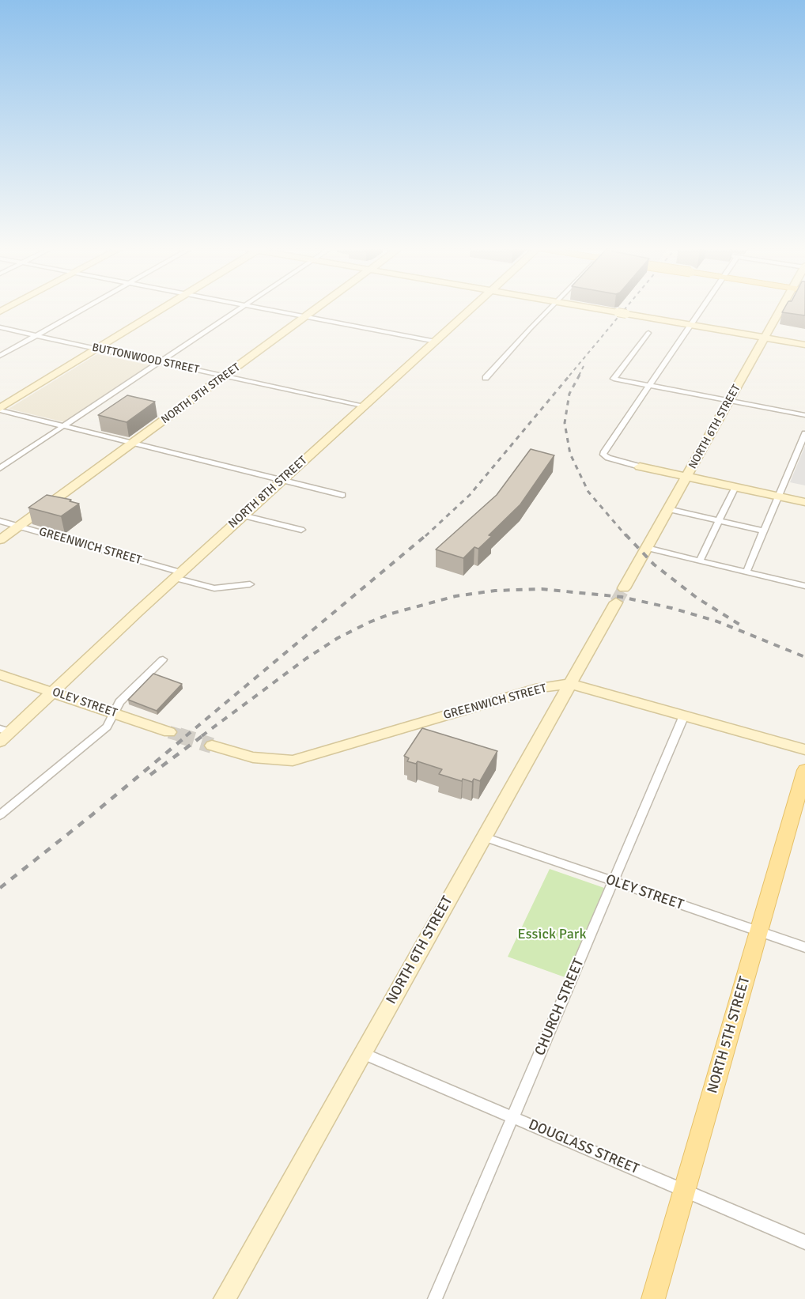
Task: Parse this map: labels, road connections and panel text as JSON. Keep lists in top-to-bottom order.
{
  "streets": {
    "main road": ["NORTH 5TH STREET"],
    "street": [
      "BUTTONWOOD STREET",
      "NORTH 9TH STREET",
      "NORTH 6TH STREET",
      "NORTH 8TH STREET",
      "GREENWICH STREET",
      "OLEY STREET",
      "CHURCH STREET",
      "DOUGLASS STREET"
    ]
  },
  "crossings": [
    ["BUTTONWOOD STREET", "NORTH 9TH STREET"],
    ["BUTTONWOOD STREET", "NORTH 8TH STREET"],
    ["NORTH 9TH STREET", "GREENWICH STREET"],
    ["NORTH 6TH STREET", "GREENWICH STREET"],
    ["NORTH 6TH STREET", "OLEY STREET"],
    ["NORTH 6TH STREET", "DOUGLASS STREET"],
    ["NORTH 8TH STREET", "GREENWICH STREET"],
    ["NORTH 8TH STREET", "OLEY STREET"],
    ["GREENWICH STREET", "CHURCH STREET"],
    ["OLEY STREET", "CHURCH STREET"],
    ["OLEY STREET", "NORTH 5TH STREET"],
    ["CHURCH STREET", "DOUGLASS STREET"],
    ["NORTH 5TH STREET", "DOUGLASS STREET"]
  ],
  "parks": ["Essick Park"]
}
